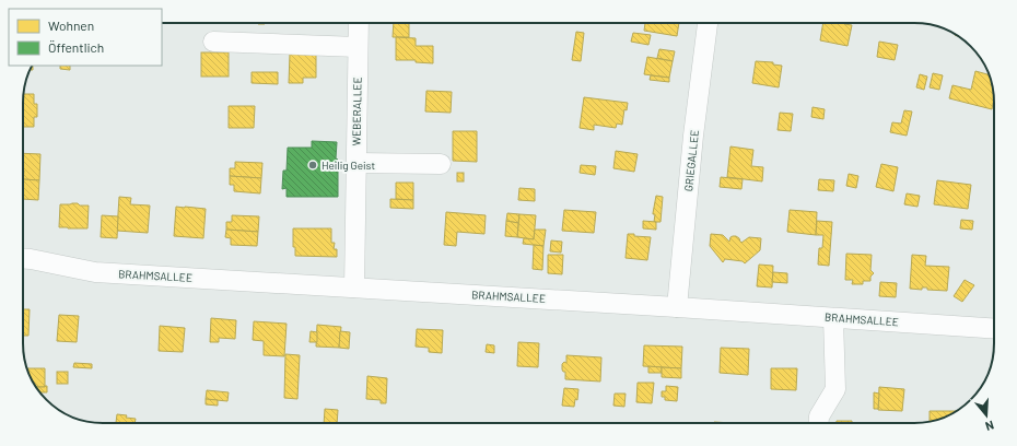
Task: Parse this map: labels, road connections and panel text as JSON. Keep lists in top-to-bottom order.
{
  "streets": {
    "street": ["WEBERALLEE", "GRIEGALLEE", "BRAHMSALLEE"]
  },
  "crossings": [
    ["WEBERALLEE", "BRAHMSALLEE"],
    ["GRIEGALLEE", "BRAHMSALLEE"]
  ],
  "places": ["Heilig Geist"],
  "legend": ["Wohnen", "Öffentlich"],
  "north": "bottom"
}
